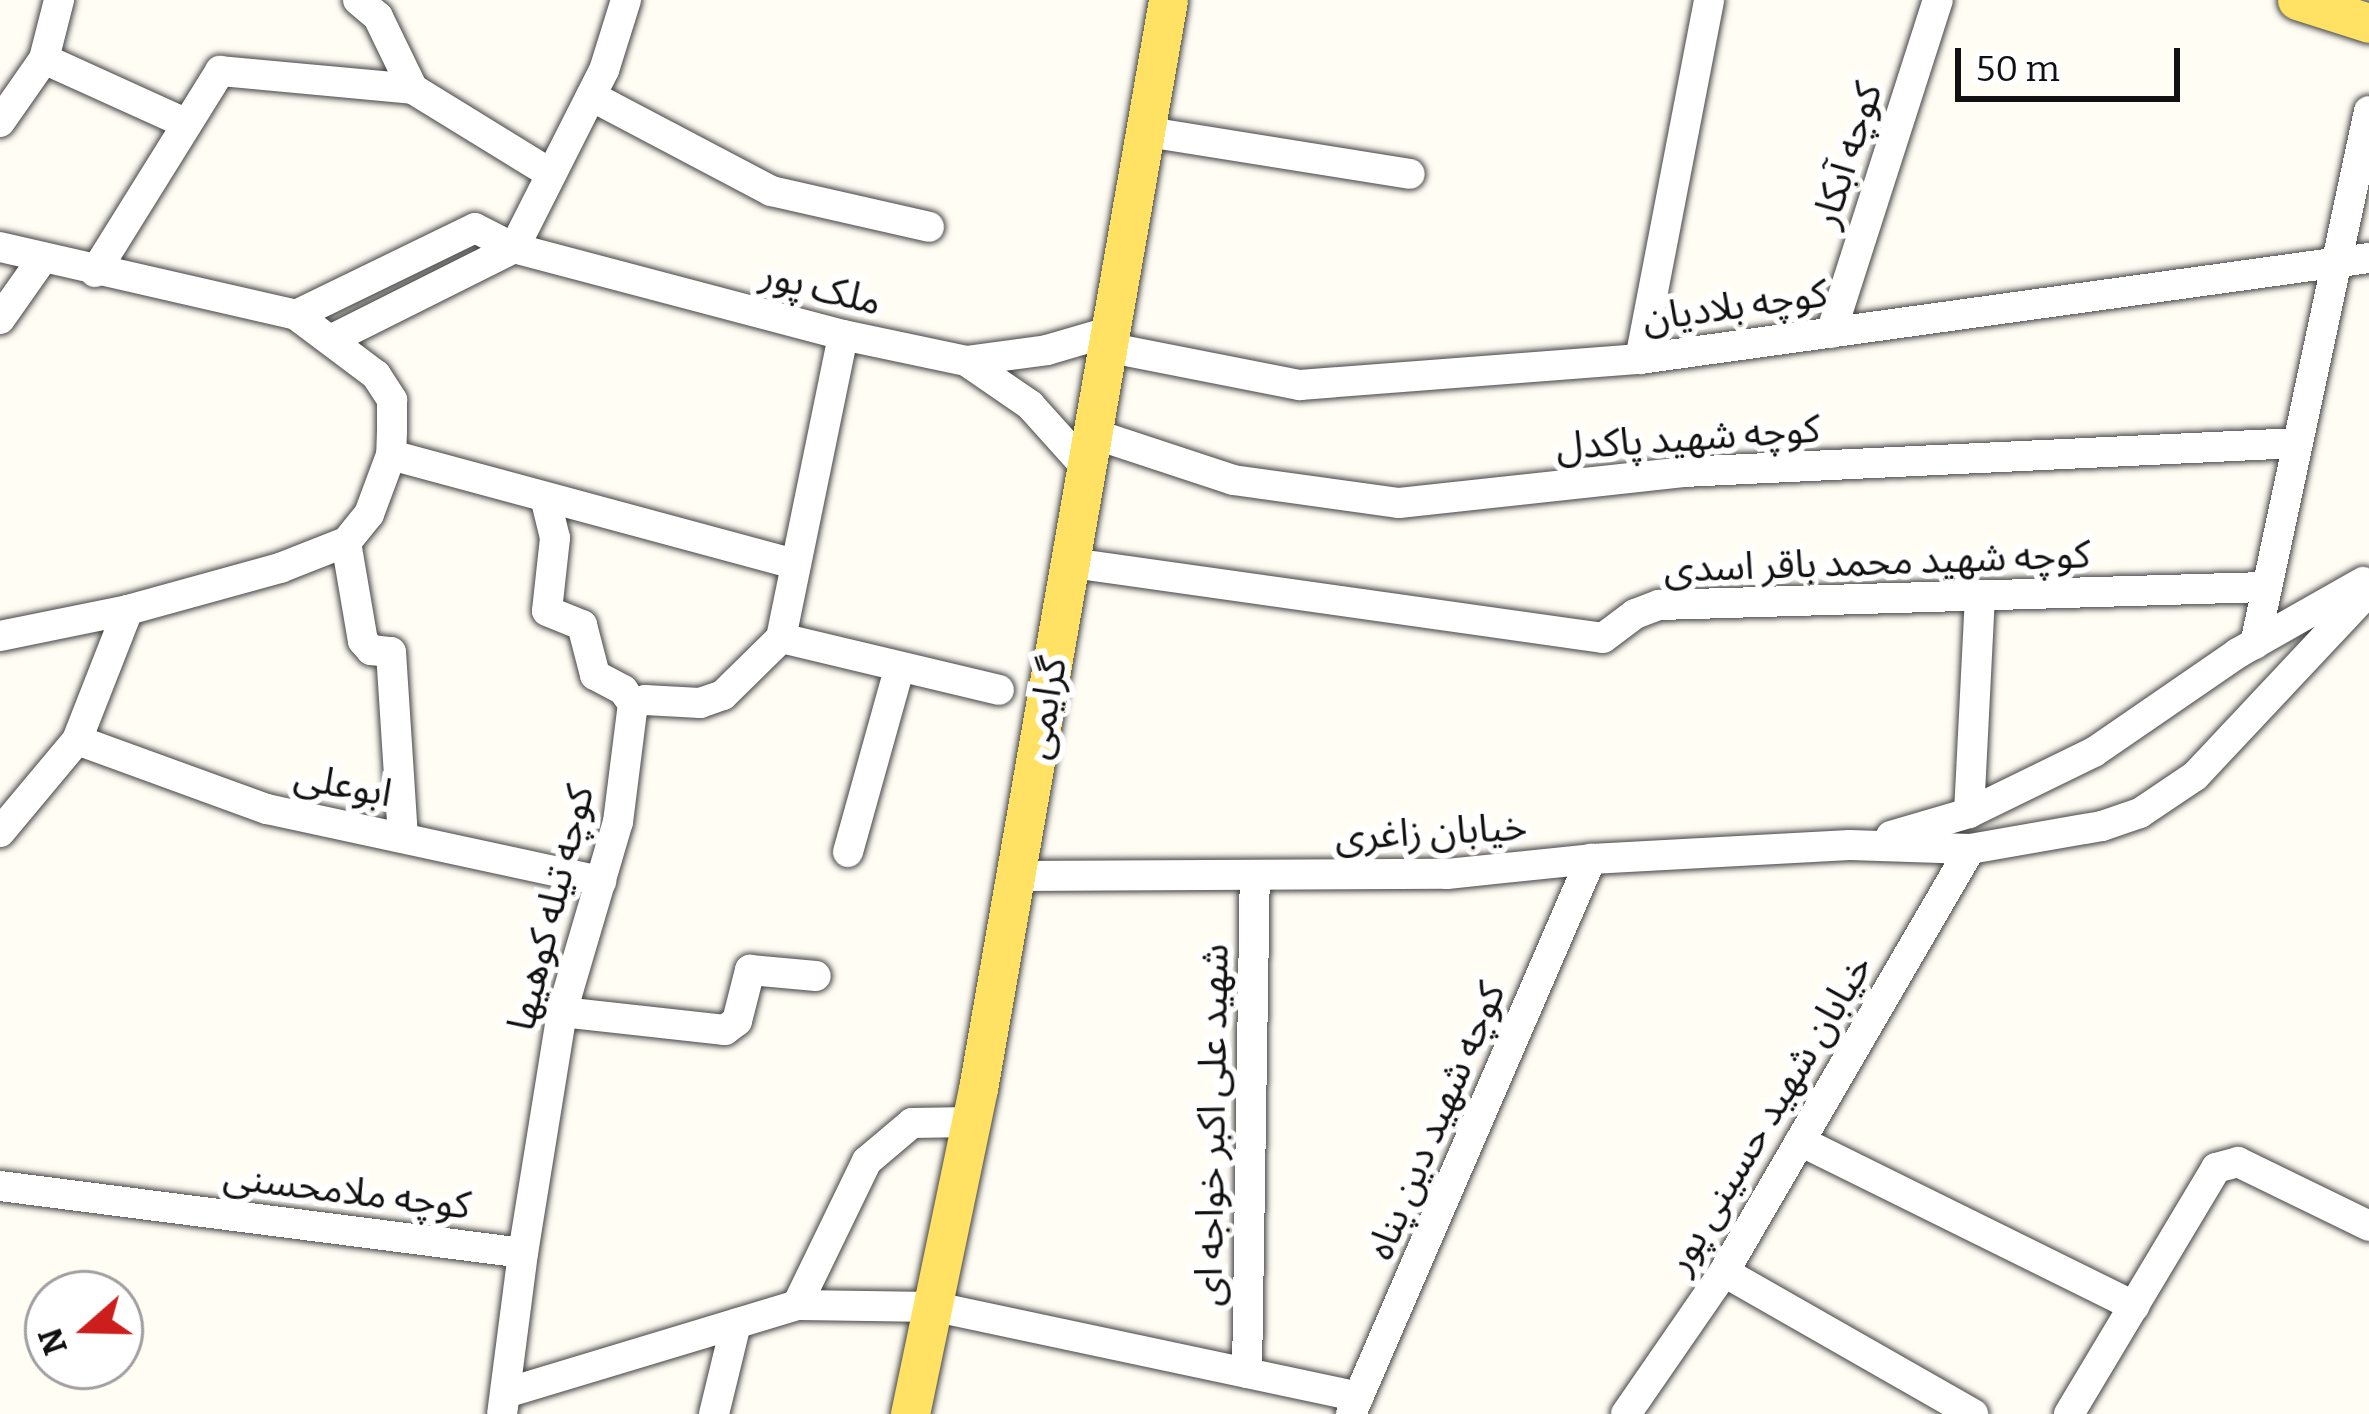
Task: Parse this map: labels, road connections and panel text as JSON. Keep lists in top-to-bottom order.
{
  "streets": {
    "main road": ["گرایمی"],
    "street": [
      "کوچه آبکار",
      "ملک پور",
      "کوچه بلادیان",
      "کوچه شهید پاکدل",
      "کوچه شهید محمد باقر اسدی",
      "ابوعلی",
      "خیابان زاغری",
      "کوچه تیله کوهیها",
      "خیابان شهید حسینی پور",
      "کوچه شهید دین پناه",
      "شهید علی اکبر خواجه ای",
      "کوچه ملامحسنی"
    ]
  },
  "crossings": [
    ["کوچه آبکار", "کوچه بلادیان"],
    ["ملک پور", "کوچه بلادیان"],
    ["ملک پور", "گرایمی"],
    ["کوچه بلادیان", "گرایمی"],
    ["کوچه شهید پاکدل", "گرایمی"],
    ["کوچه شهید محمد باقر اسدی", "گرایمی"],
    ["گرایمی", "خیابان زاغری"],
    ["ابوعلی", "کوچه تیله کوهیها"],
    ["خیابان زاغری", "کوچه شهید دین پناه"],
    ["خیابان زاغری", "شهید علی اکبر خواجه ای"],
    ["کوچه تیله کوهیها", "کوچه ملامحسنی"]
  ],
  "scale_bar": "50 m",
  "north": "left"
}
